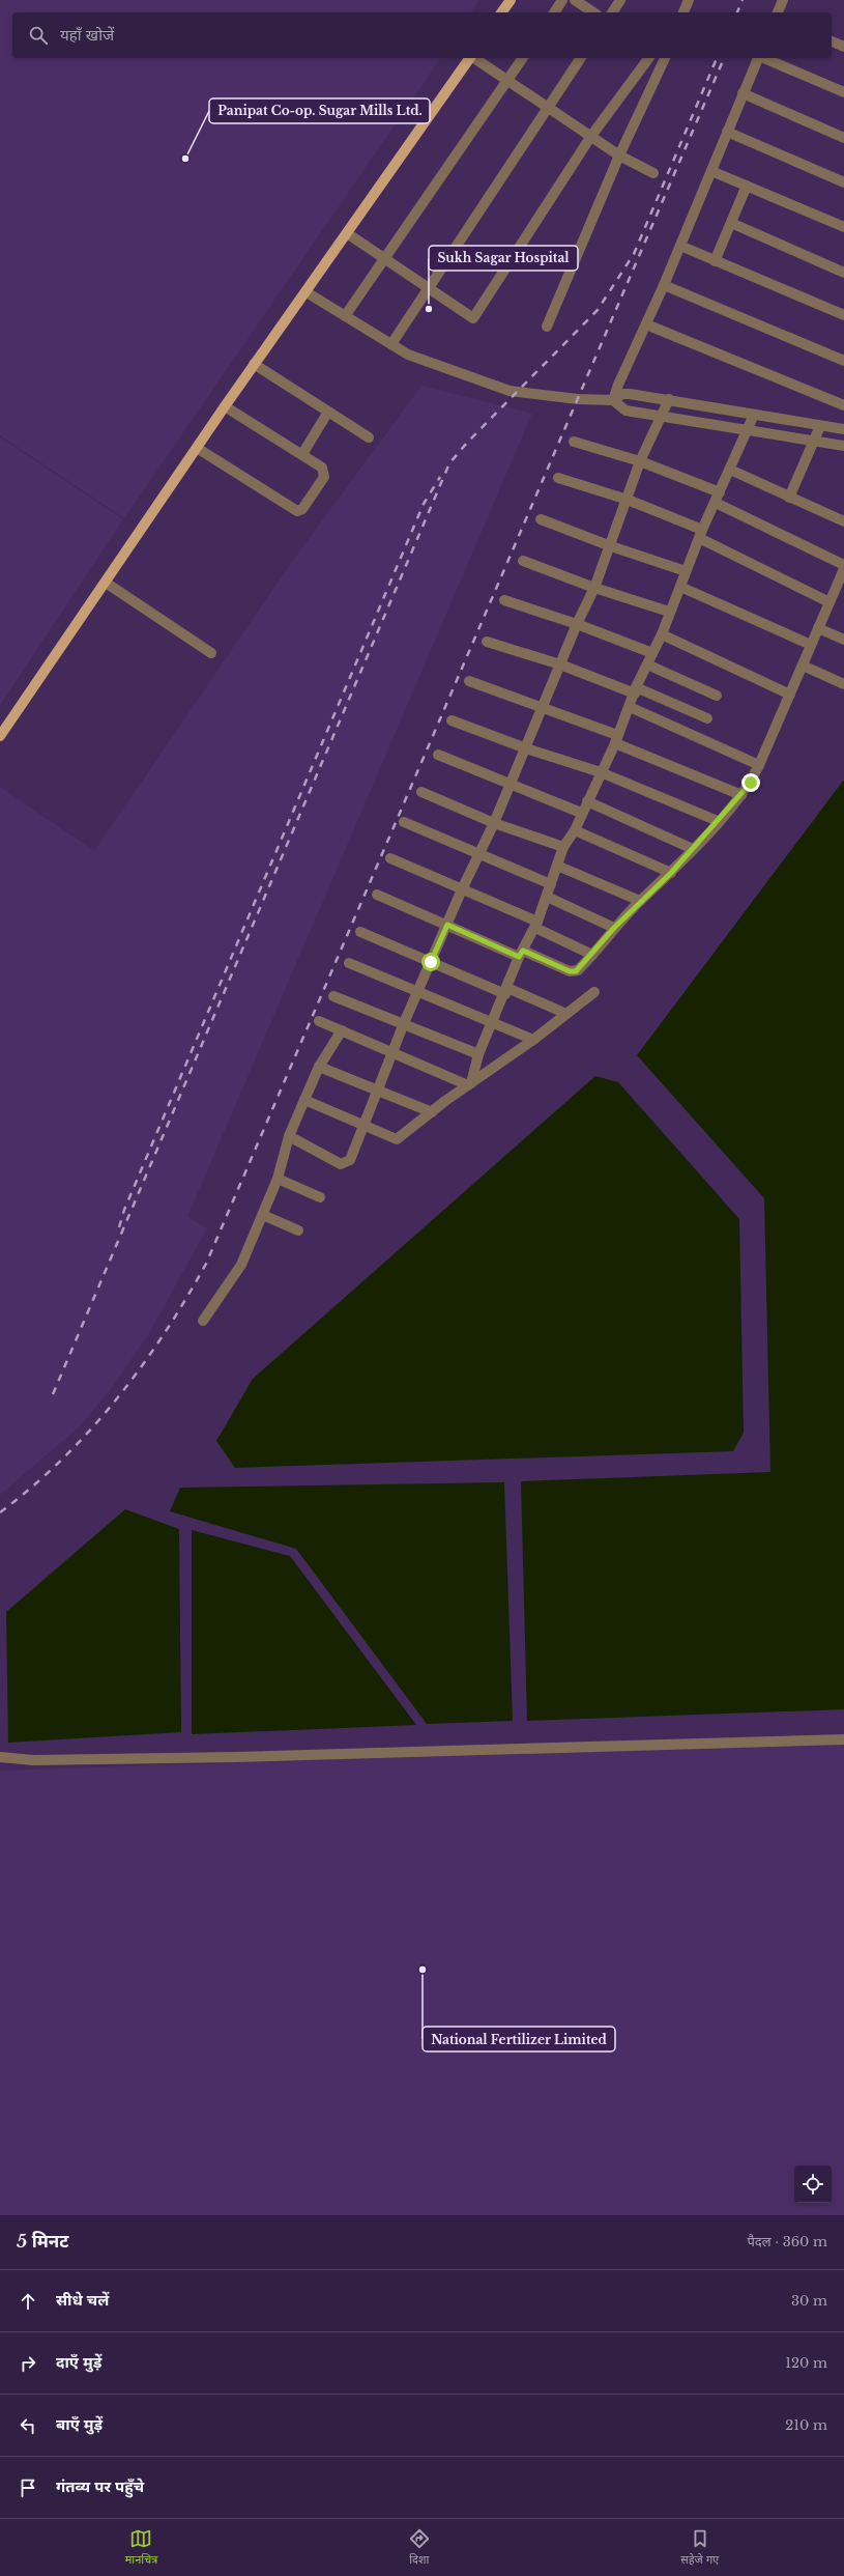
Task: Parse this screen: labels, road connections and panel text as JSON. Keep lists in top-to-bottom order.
{
  "places": ["Panipat Co-op. Sugar Mills Ltd.", "Sukh Sagar Hospital", "National Fertilizer Limited"],
  "page": {
    "search": "यहाँ खोजें",
    "heading": ["5 मिनट", "पैदल · 360 m"],
    "list": [
      ["सीधे चलें", "30 m"],
      ["दाएँ मुड़ें", "120 m"],
      ["बाएँ मुड़ें", "210 m"],
      "गंतव्य पर पहुँचे"
    ],
    "nav": ["मानचित्र", "दिशा", "सहेजे गए"]
  }
}
